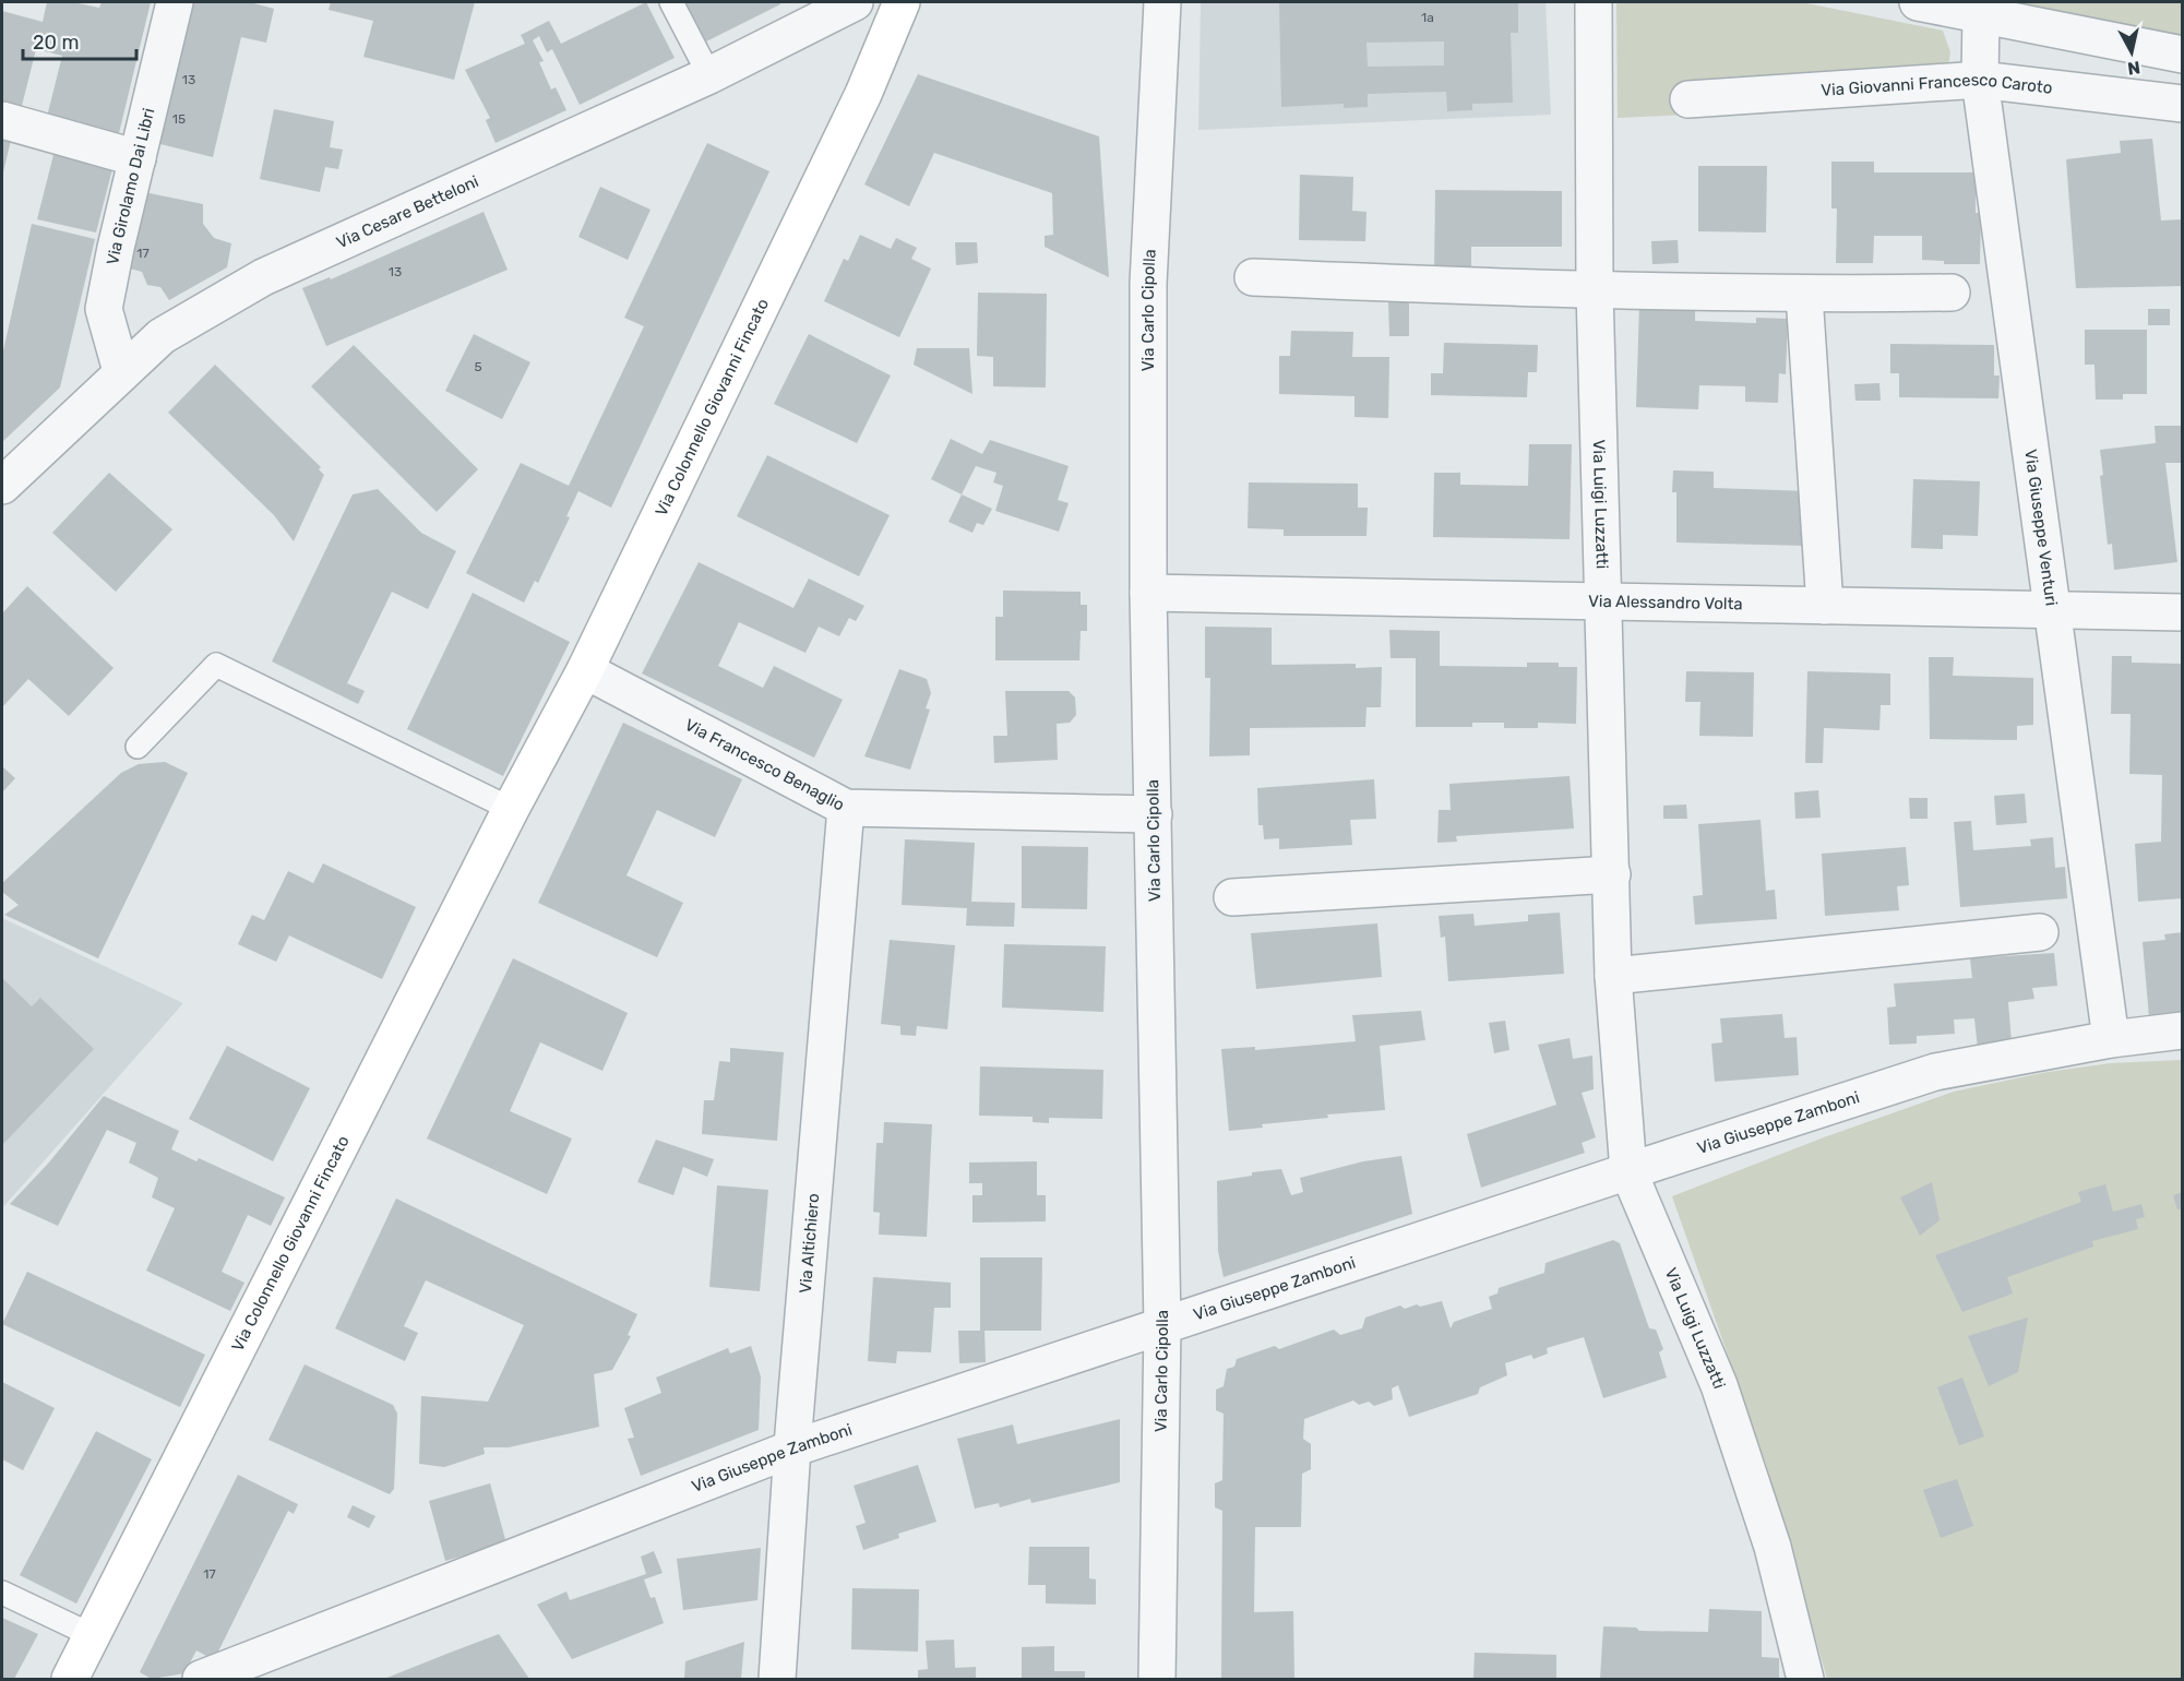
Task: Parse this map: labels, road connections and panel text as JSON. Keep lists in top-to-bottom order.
{
  "streets": {
    "main road": ["Via Colonnello Giovanni Fincato"],
    "street": [
      "Via Giovanni Francesco Caroto",
      "Via Girolamo Dai Libri",
      "Via Cesare Betteloni",
      "Via Carlo Cipolla",
      "Via Luigi Luzzatti",
      "Via Giuseppe Venturi",
      "Via Alessandro Volta",
      "Via Francesco Benaglio",
      "Via Giuseppe Zamboni",
      "Via Altichiero"
    ]
  },
  "crossings": [
    ["Via Giovanni Francesco Caroto", "Via Giuseppe Venturi"],
    ["Via Girolamo Dai Libri", "Via Cesare Betteloni"],
    ["Via Carlo Cipolla", "Via Alessandro Volta"],
    ["Via Carlo Cipolla", "Via Francesco Benaglio"],
    ["Via Carlo Cipolla", "Via Giuseppe Zamboni"],
    ["Via Colonnello Giovanni Fincato", "Via Francesco Benaglio"],
    ["Via Luigi Luzzatti", "Via Alessandro Volta"],
    ["Via Luigi Luzzatti", "Via Giuseppe Zamboni"],
    ["Via Giuseppe Venturi", "Via Alessandro Volta"],
    ["Via Giuseppe Venturi", "Via Giuseppe Zamboni"],
    ["Via Francesco Benaglio", "Via Altichiero"],
    ["Via Giuseppe Zamboni", "Via Altichiero"]
  ],
  "house_numbers": [
    "1a",
    "13",
    "15",
    "17",
    "13",
    "5",
    "17"
  ],
  "scale_bar": "20 m",
  "north": "bottom"
}
